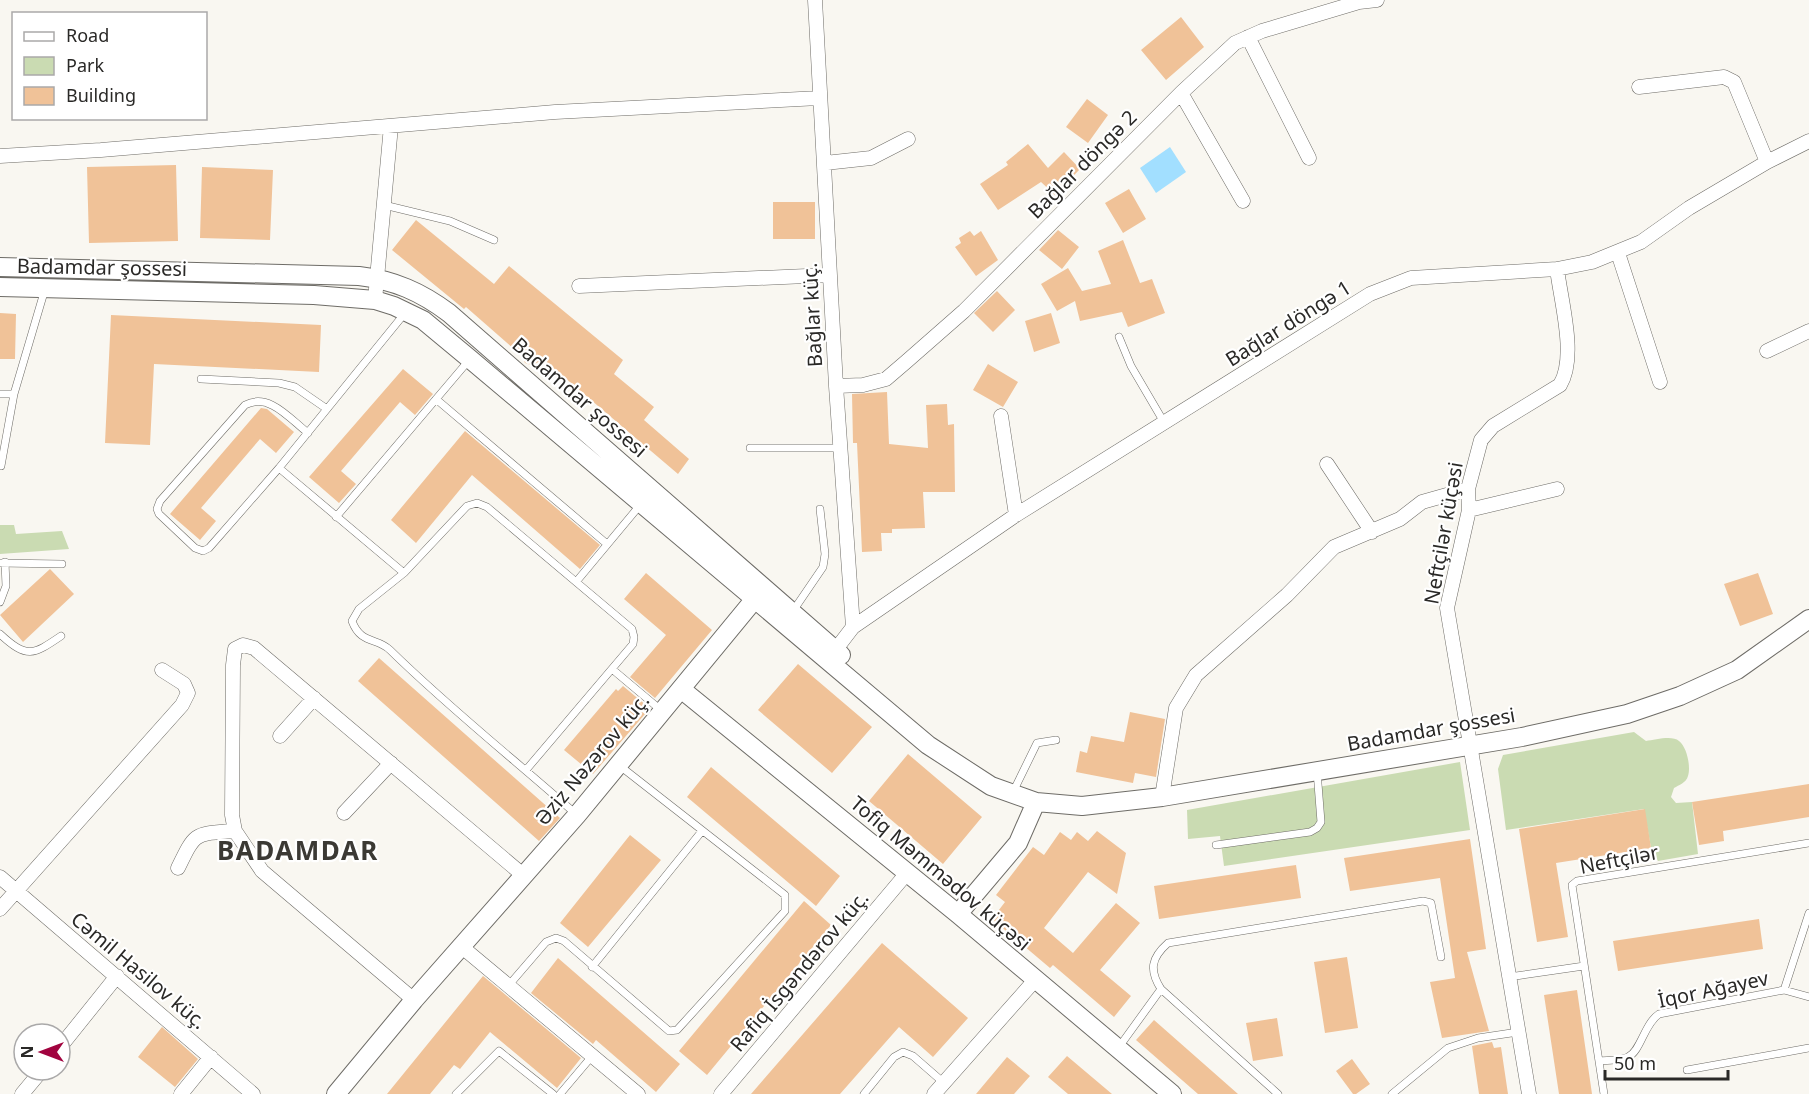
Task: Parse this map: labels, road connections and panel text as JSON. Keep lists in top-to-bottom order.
{
  "streets": {
    "main road": ["Badamdar şossesi", "Əziz Nəzərov küç.", "Tofiq Məmmədov küçəsi"],
    "street": [
      "Bağlar döngə 2",
      "Bağlar küç.",
      "Bağlar döngə 1",
      "Neftçilər küçəsi",
      "Cəmil Hasilov küç.",
      "Rafiq İsgəndərov küç."
    ],
    "lane": ["Neftçilər", "İqor Ağayev"]
  },
  "crossings": [
    ["Bağlar döngə 2", "Bağlar küç."],
    ["Badamdar şossesi", "Bağlar döngə 1"],
    ["Badamdar şossesi", "Neftçilər küçəsi"],
    ["Badamdar şossesi", "Əziz Nəzərov küç."],
    ["Bağlar küç.", "Bağlar döngə 1"],
    ["Bağlar döngə 1", "Neftçilər küçəsi"],
    ["Əziz Nəzərov küç.", "Tofiq Məmmədov küçəsi"],
    ["Neftçilər", "İqor Ağayev"],
    ["Tofiq Məmmədov küçəsi", "Rafiq İsgəndərov küç."]
  ],
  "districts": ["BADAMDAR"],
  "legend": ["Road", "Park", "Building"],
  "scale_bar": "50 m",
  "north": "left"
}
